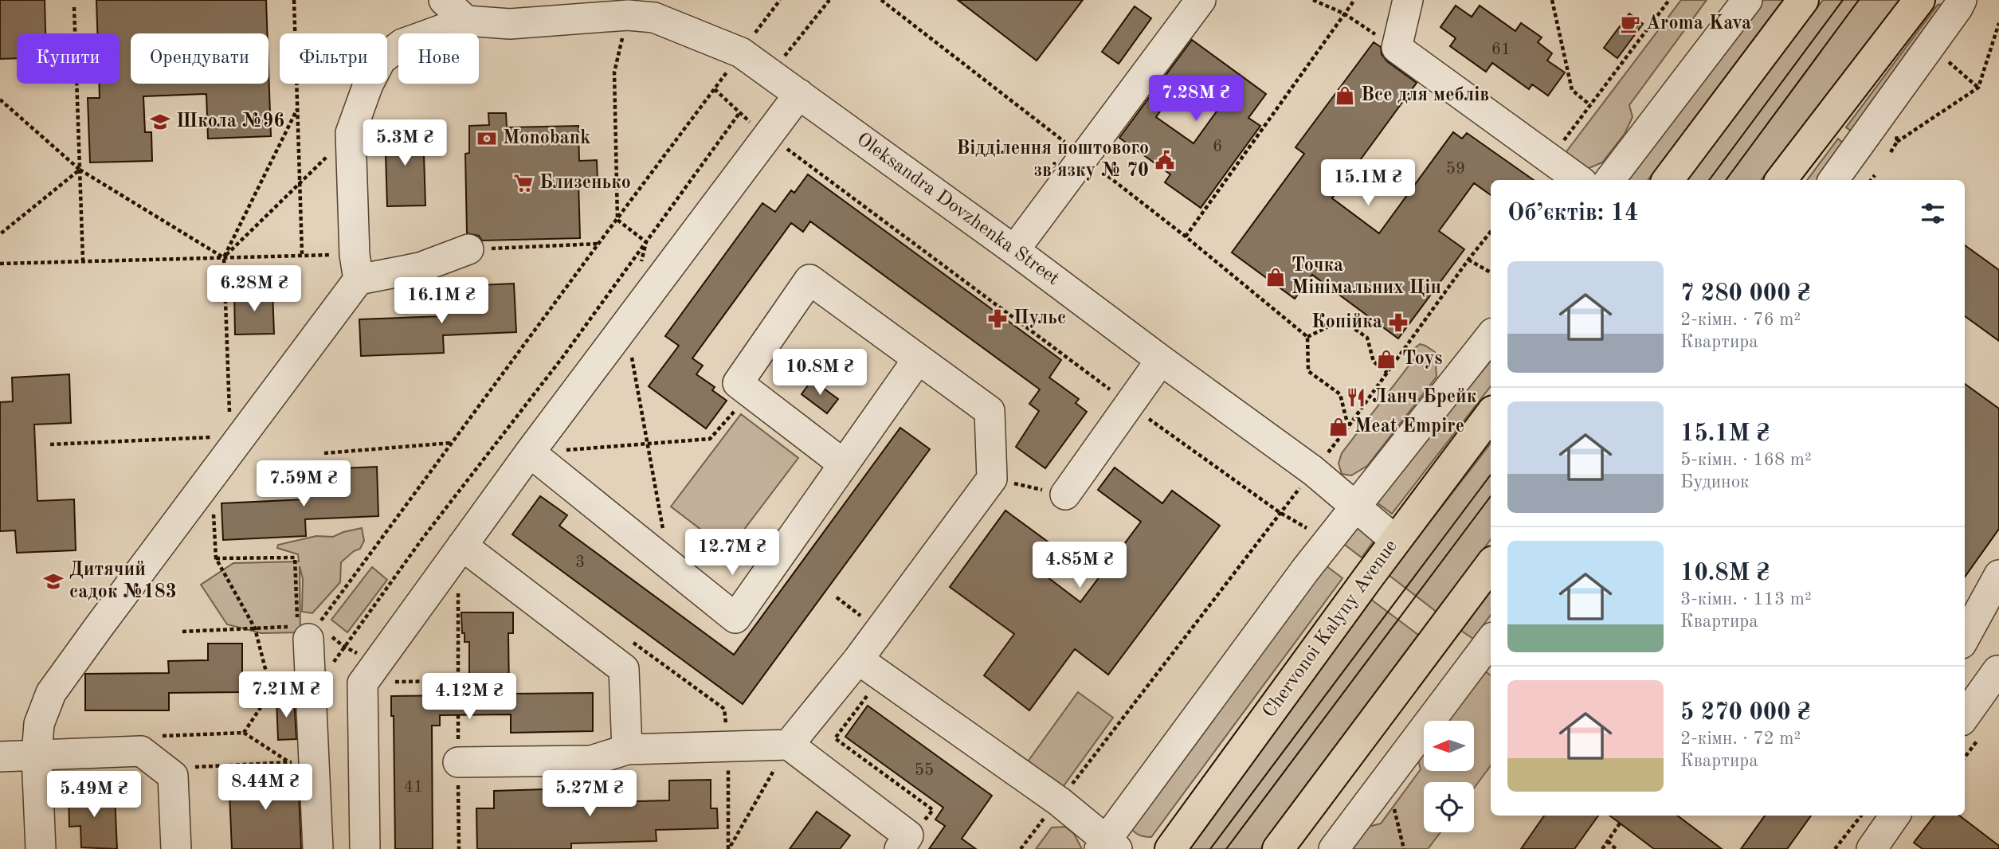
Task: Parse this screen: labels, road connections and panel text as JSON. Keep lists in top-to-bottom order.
{
  "streets": {
    "main road": ["Chervonoi Kalyny Avenue"],
    "street": ["Oleksandra Dovzhenka Street"]
  },
  "crossings": [
    ["Oleksandra Dovzhenka Street", "Chervonoi Kalyny Avenue"]
  ],
  "places": {
    "cafe": ["Aroma Kava"],
    "shop": [
      "Все для меблів",
      "Точка Мінімальних Цін",
      "Toys",
      "Meat Empire"
    ],
    "school or university": ["Школа №96", "Дитячий садок №183"],
    "bank": ["Monobank"],
    "public building": ["Відділення поштового зв’язку № 70"],
    "supermarket": ["Близенько"],
    "pharmacy": ["Пульс", "Копійка"],
    "restaurant": ["Ланч Брейк"]
  },
  "house_numbers": [
    "61",
    "6",
    "59",
    "3",
    "55",
    "41"
  ],
  "north": "left",
  "page": {
    "chip": [
      "Купити",
      "Орендувати",
      "Фільтри",
      "Нове"
    ],
    "price": [
      "7.28M ₴",
      "5.3M ₴",
      "15.1M ₴",
      "6.28M ₴",
      "16.1M ₴",
      "10.8M ₴",
      "7.59M ₴",
      "12.7M ₴",
      "4.85M ₴",
      "7.21M ₴",
      "4.12M ₴",
      "8.44M ₴",
      "5.27M ₴",
      "5.49M ₴"
    ],
    "heading": "Об’єктів: 14",
    "list": [
      {
        "name": "7 280 000 ₴",
        "note": "2-кімн. · 76 m² · Квартира"
      },
      {
        "name": "15.1M ₴",
        "note": "5-кімн. · 168 m² · Будинок"
      },
      {
        "name": "10.8M ₴",
        "note": "3-кімн. · 113 m² · Квартира"
      },
      {
        "name": "5 270 000 ₴",
        "note": "2-кімн. · 72 m² · Квартира"
      }
    ]
  }
}
